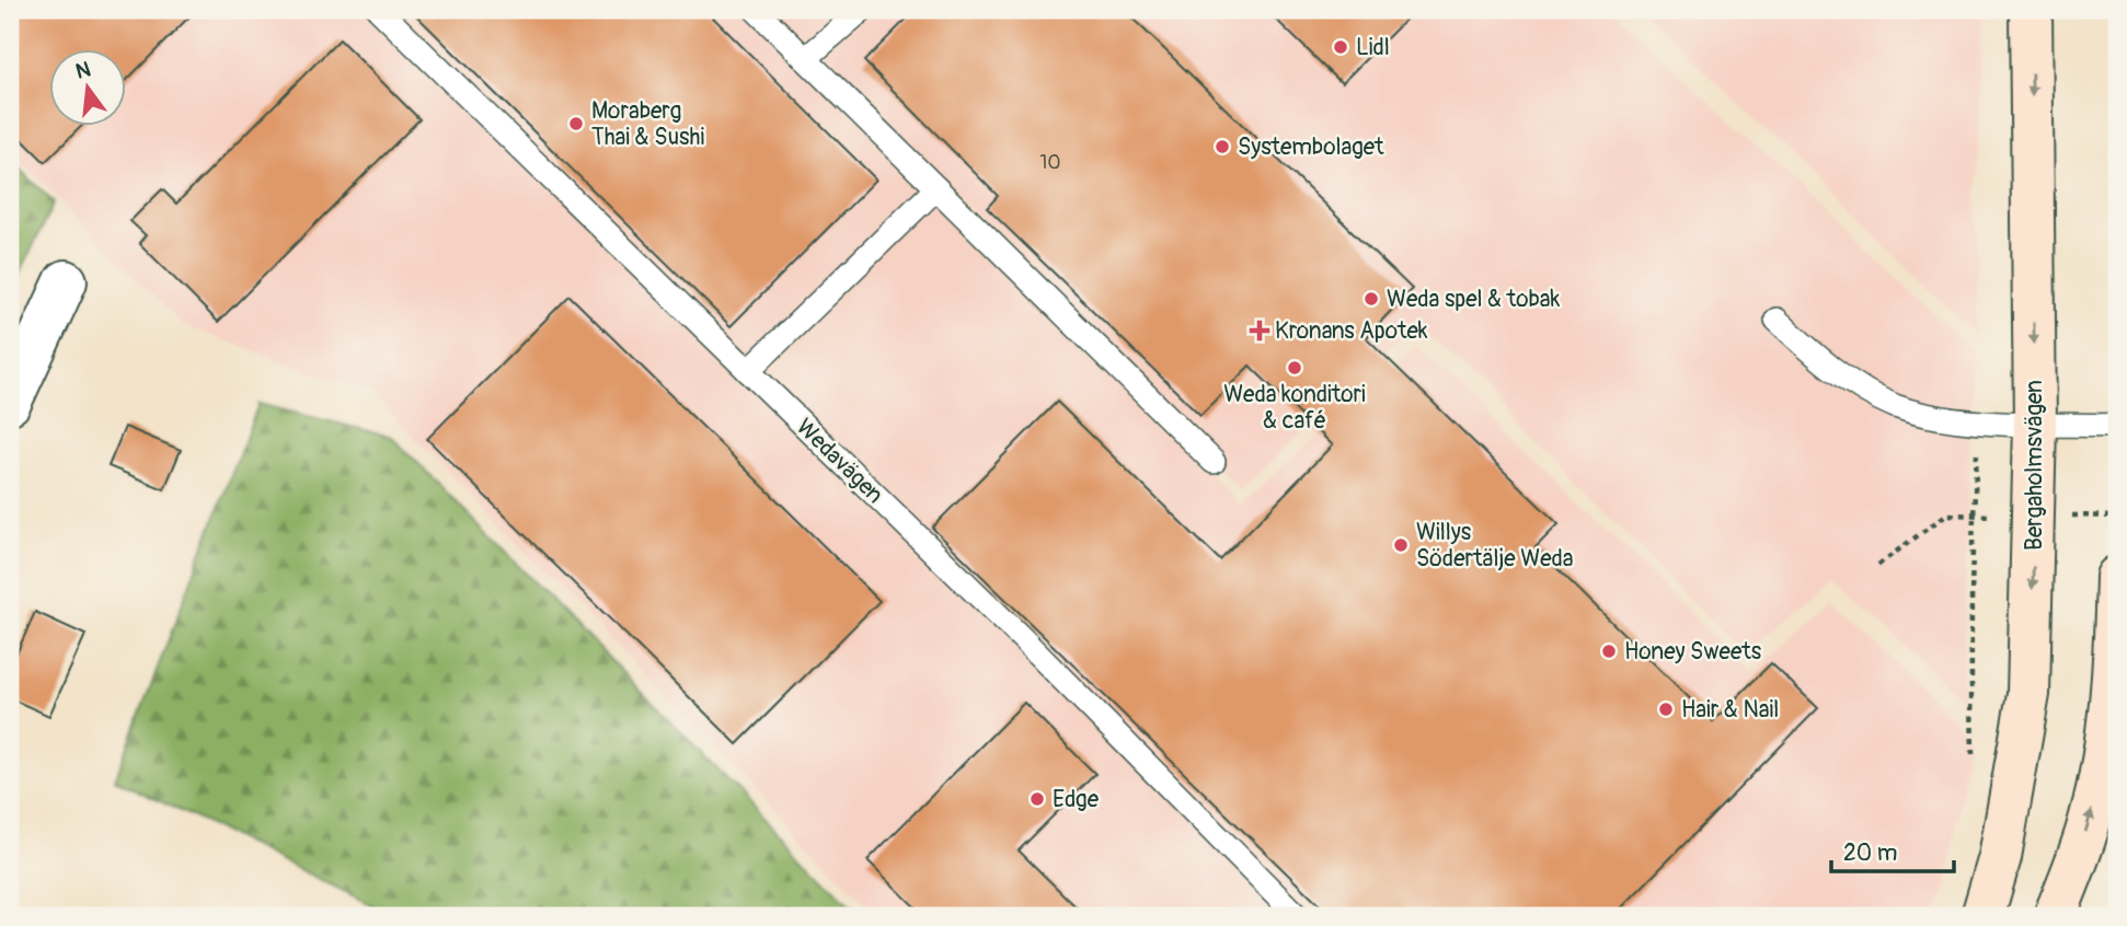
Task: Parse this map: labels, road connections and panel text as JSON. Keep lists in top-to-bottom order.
{
  "streets": {
    "main road": ["Bergaholmsvägen"],
    "lane": ["Wedavägen"]
  },
  "places": {
    "other": [
      "Lidl",
      "Moraberg Thai & Sushi",
      "Systembolaget",
      "Weda spel & tobak",
      "Weda konditori & café",
      "Willys Södertälje Weda",
      "Honey Sweets",
      "Hair & Nail",
      "Edge"
    ],
    "health": ["Kronans Apotek"]
  },
  "house_numbers": ["10"],
  "scale_bar": "20 m",
  "north": "top"
}
